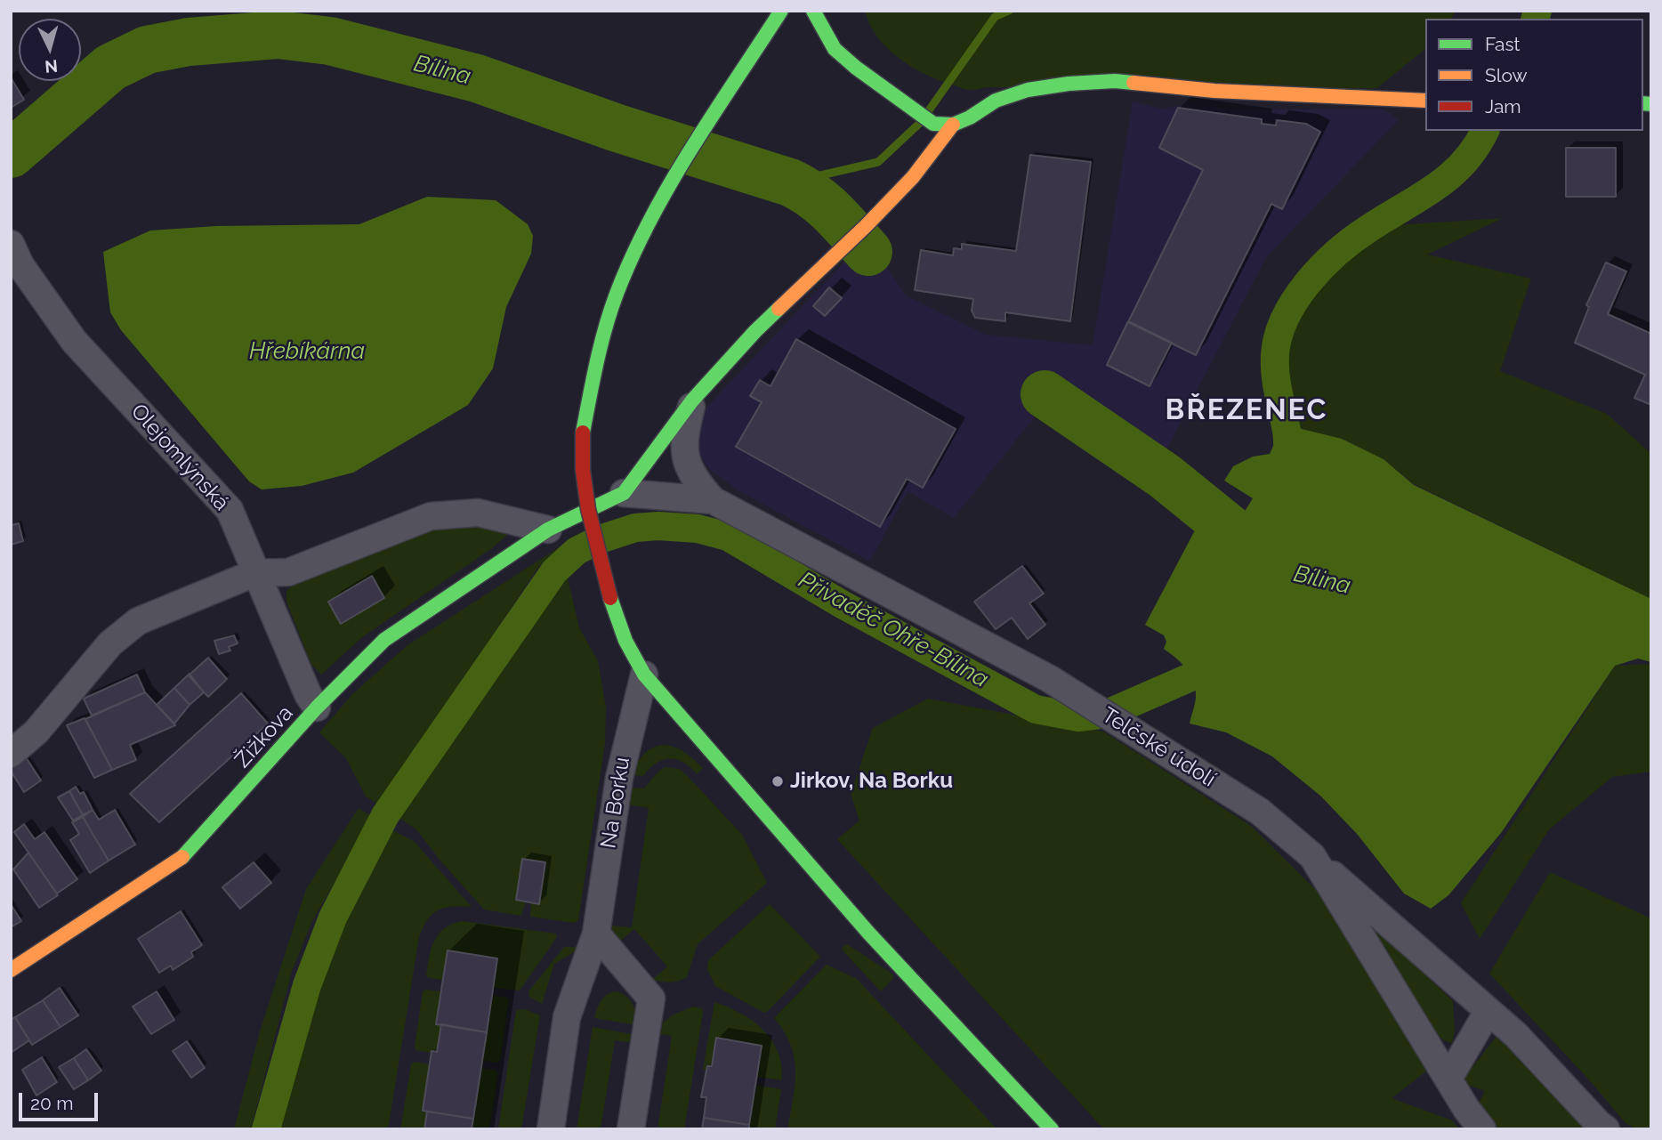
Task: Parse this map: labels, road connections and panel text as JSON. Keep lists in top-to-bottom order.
{
  "streets": {
    "street": [
      "Olejomlýnská",
      "Žižkova",
      "Telčské údolí",
      "Na Borku"
    ]
  },
  "crossings": [
    ["Olejomlýnská", "Žižkova"]
  ],
  "districts": ["BŘEZENEC"],
  "water": ["Bílina", "Hřebíkárna", "Přivaděč Ohře-Bílina"],
  "places": ["Jirkov, Na Borku"],
  "legend": ["Fast", "Slow", "Jam"],
  "scale_bar": "20 m",
  "north": "bottom"
}
